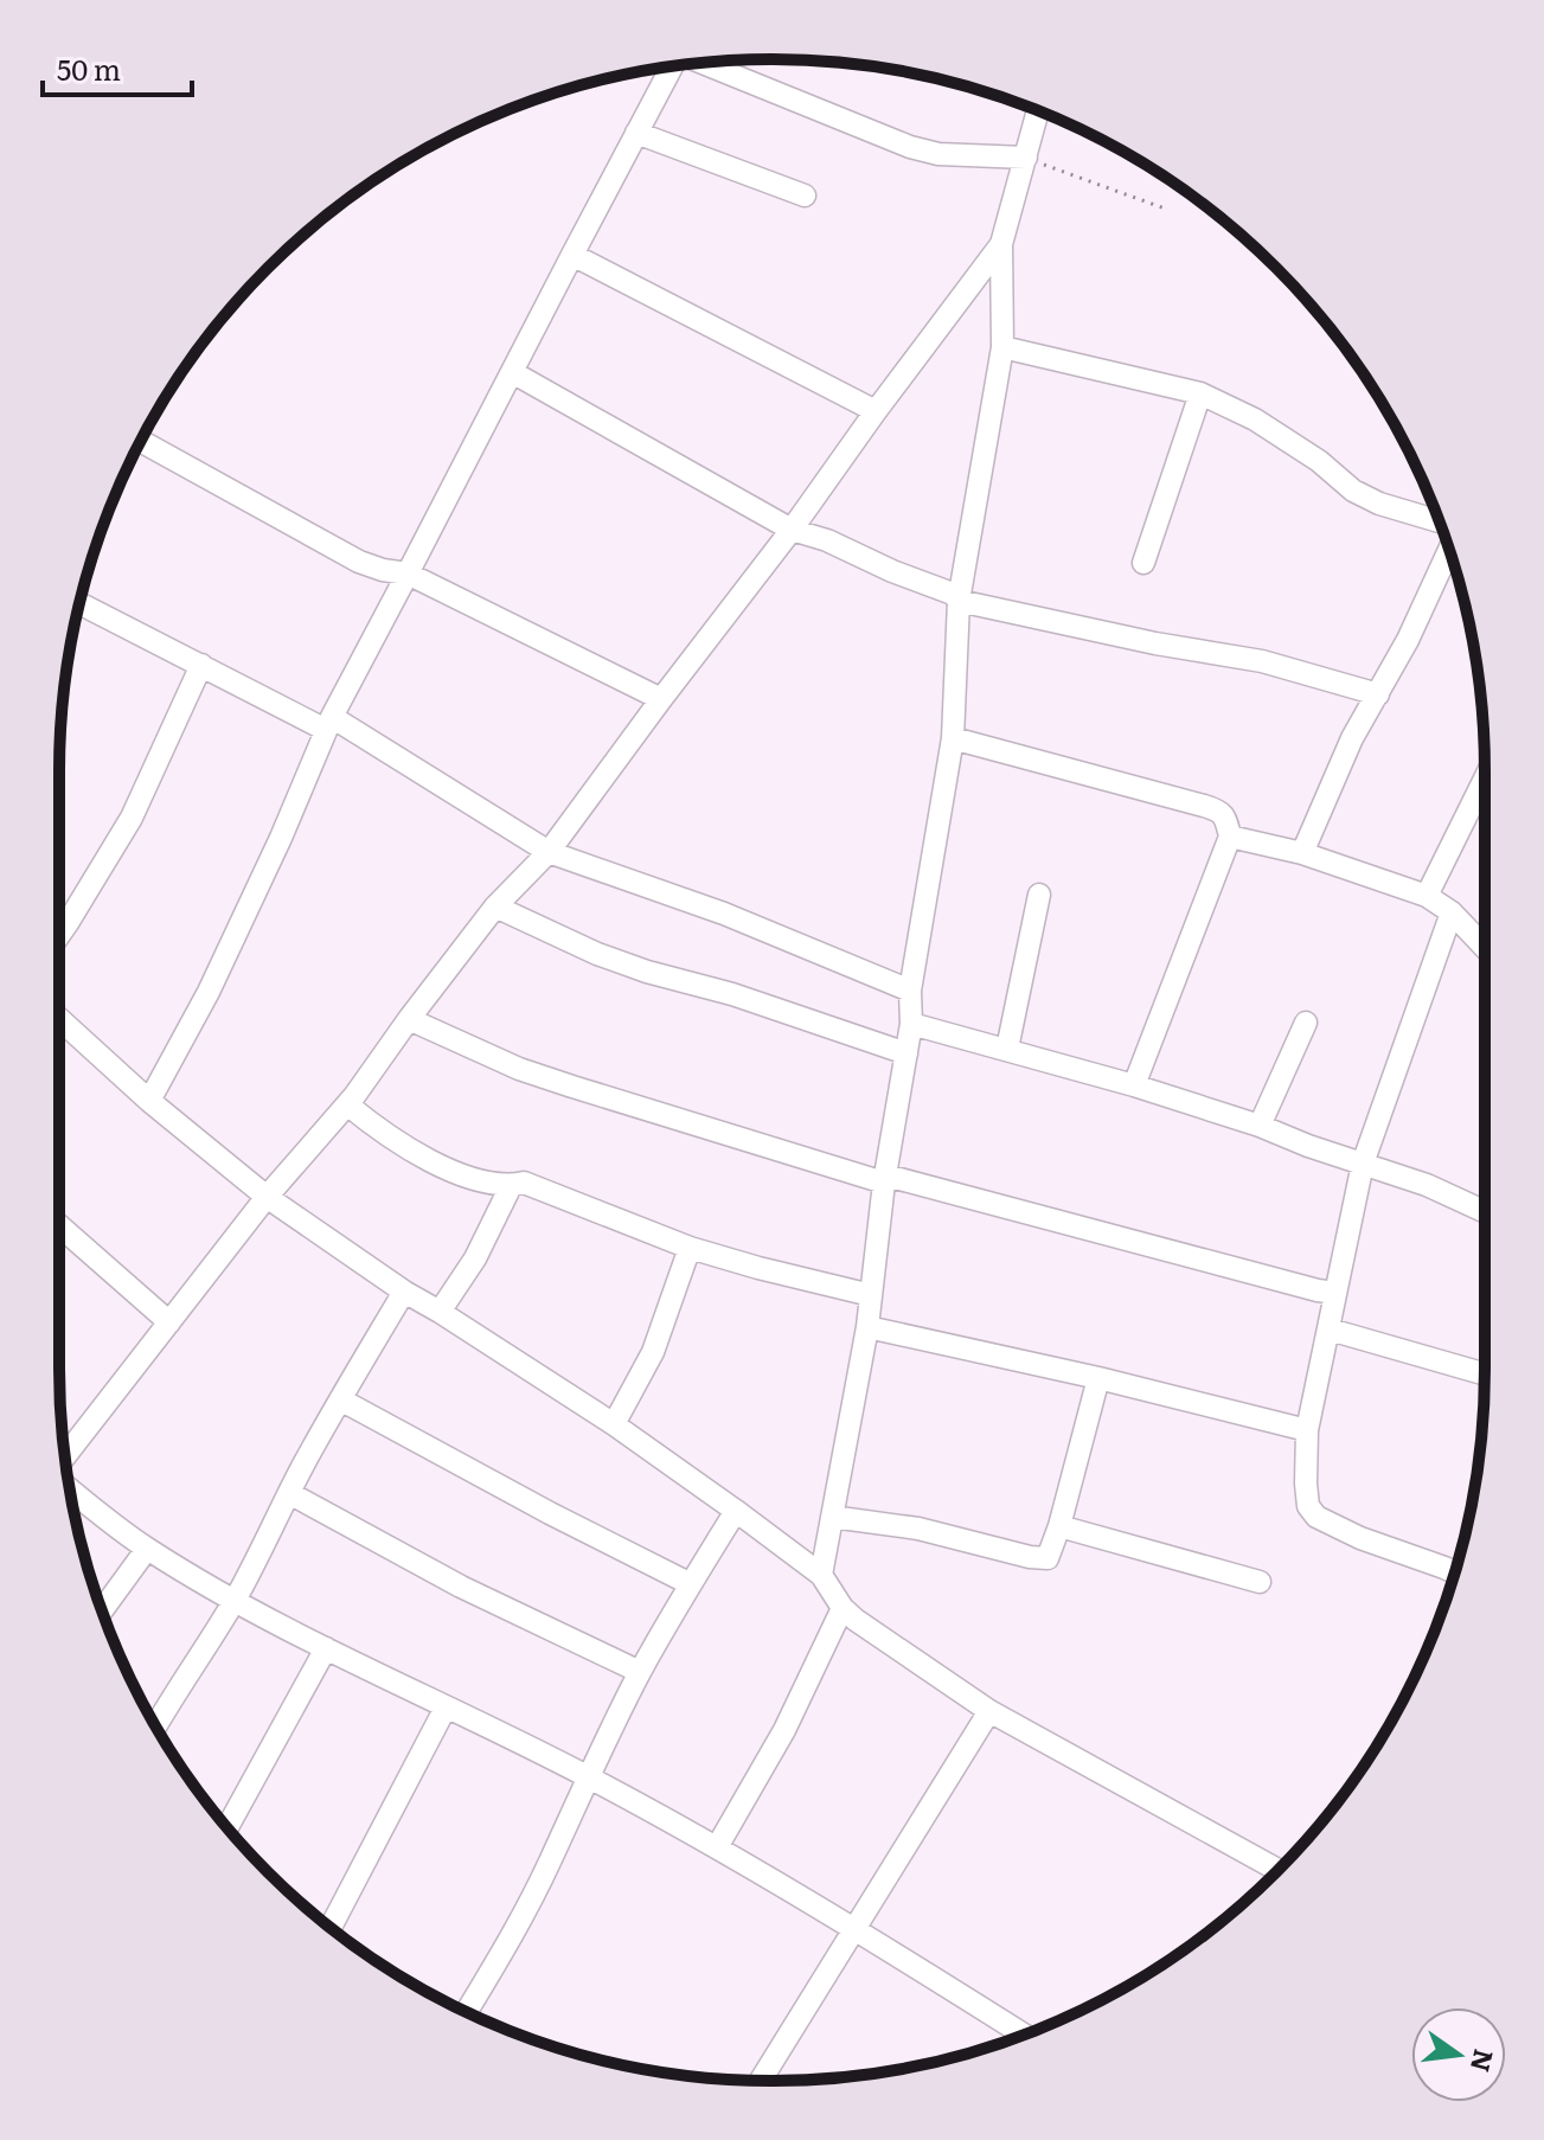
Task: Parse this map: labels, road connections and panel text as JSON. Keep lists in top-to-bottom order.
{
  "scale_bar": "50 m",
  "north": "right"
}
